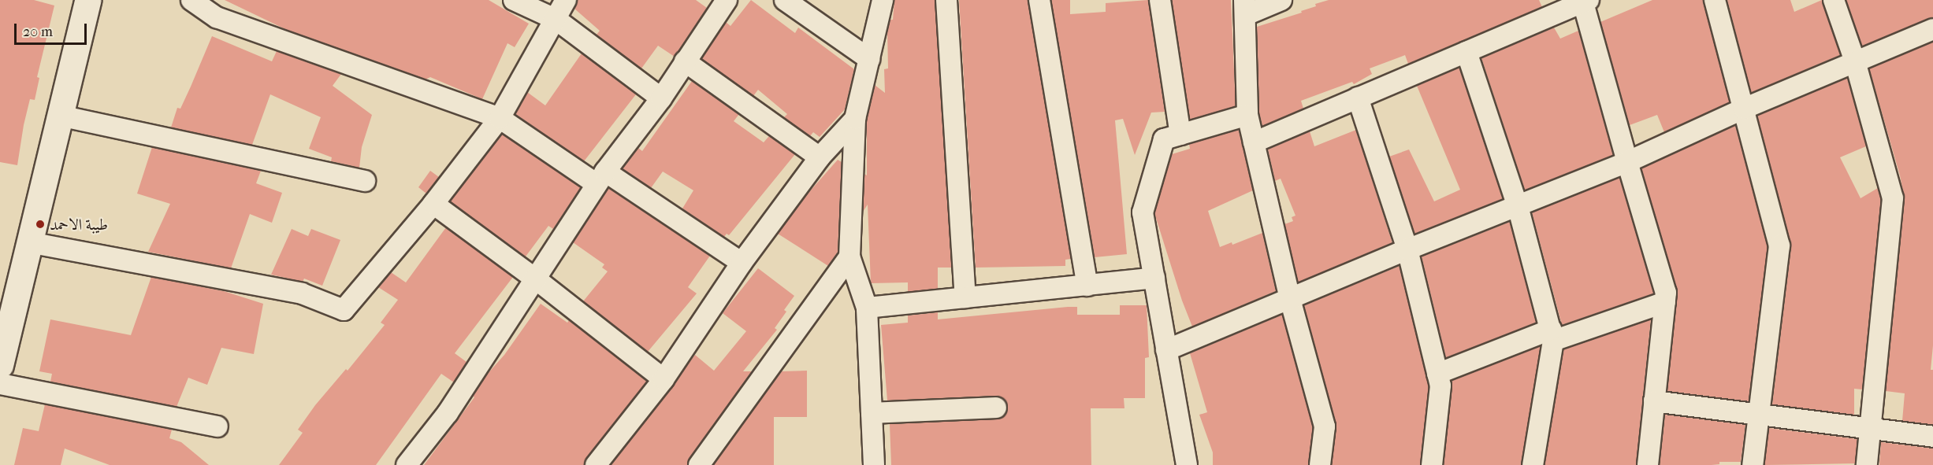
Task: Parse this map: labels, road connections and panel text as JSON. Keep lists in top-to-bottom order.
{
  "places": ["طيبة الاحمد"],
  "scale_bar": "20 m"
}
